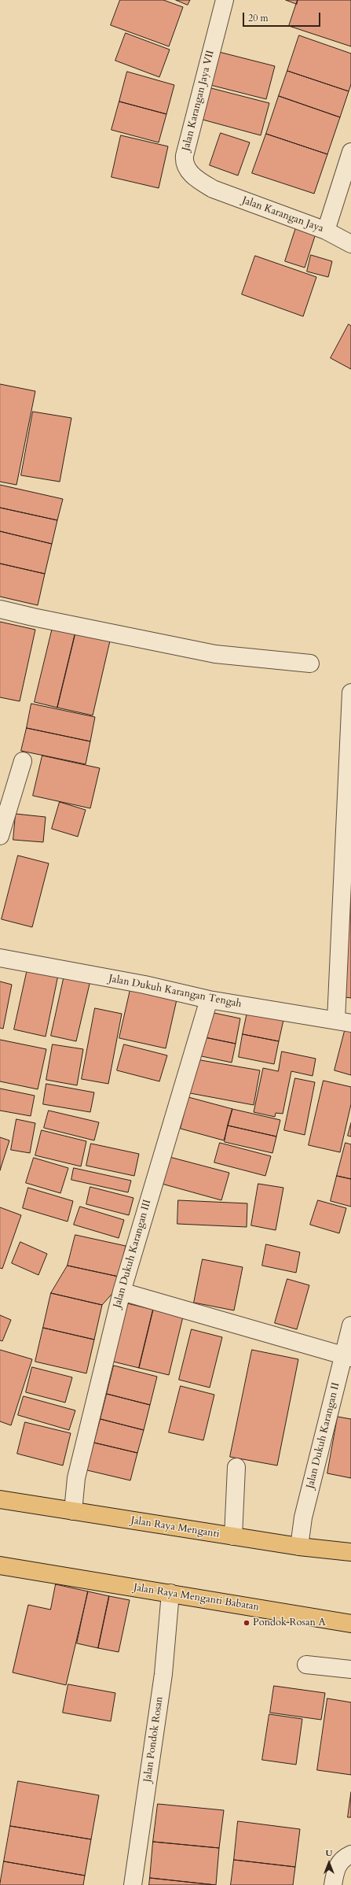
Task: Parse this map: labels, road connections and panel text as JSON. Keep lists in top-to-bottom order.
{
  "streets": {
    "main road": ["Jalan Raya Menganti", "Jalan Raya Menganti Babatan"],
    "street": [
      "Jalan Karangan Jaya VII",
      "Jalan Karangan Jaya",
      "Jalan Dukuh Karangan Tengah",
      "Jalan Dukuh Karangan III",
      "Jalan Dukuh Karangan II",
      "Jalan Pondok Rosan"
    ]
  },
  "crossings": [
    ["Jalan Karangan Jaya VII", "Jalan Karangan Jaya"],
    ["Jalan Dukuh Karangan Tengah", "Jalan Dukuh Karangan III"],
    ["Jalan Dukuh Karangan III", "Jalan Raya Menganti"],
    ["Jalan Dukuh Karangan II", "Jalan Raya Menganti"],
    ["Jalan Raya Menganti Babatan", "Jalan Pondok Rosan"]
  ],
  "places": ["Pondok Rosan A"],
  "scale_bar": "20 m",
  "north": "top"
}
